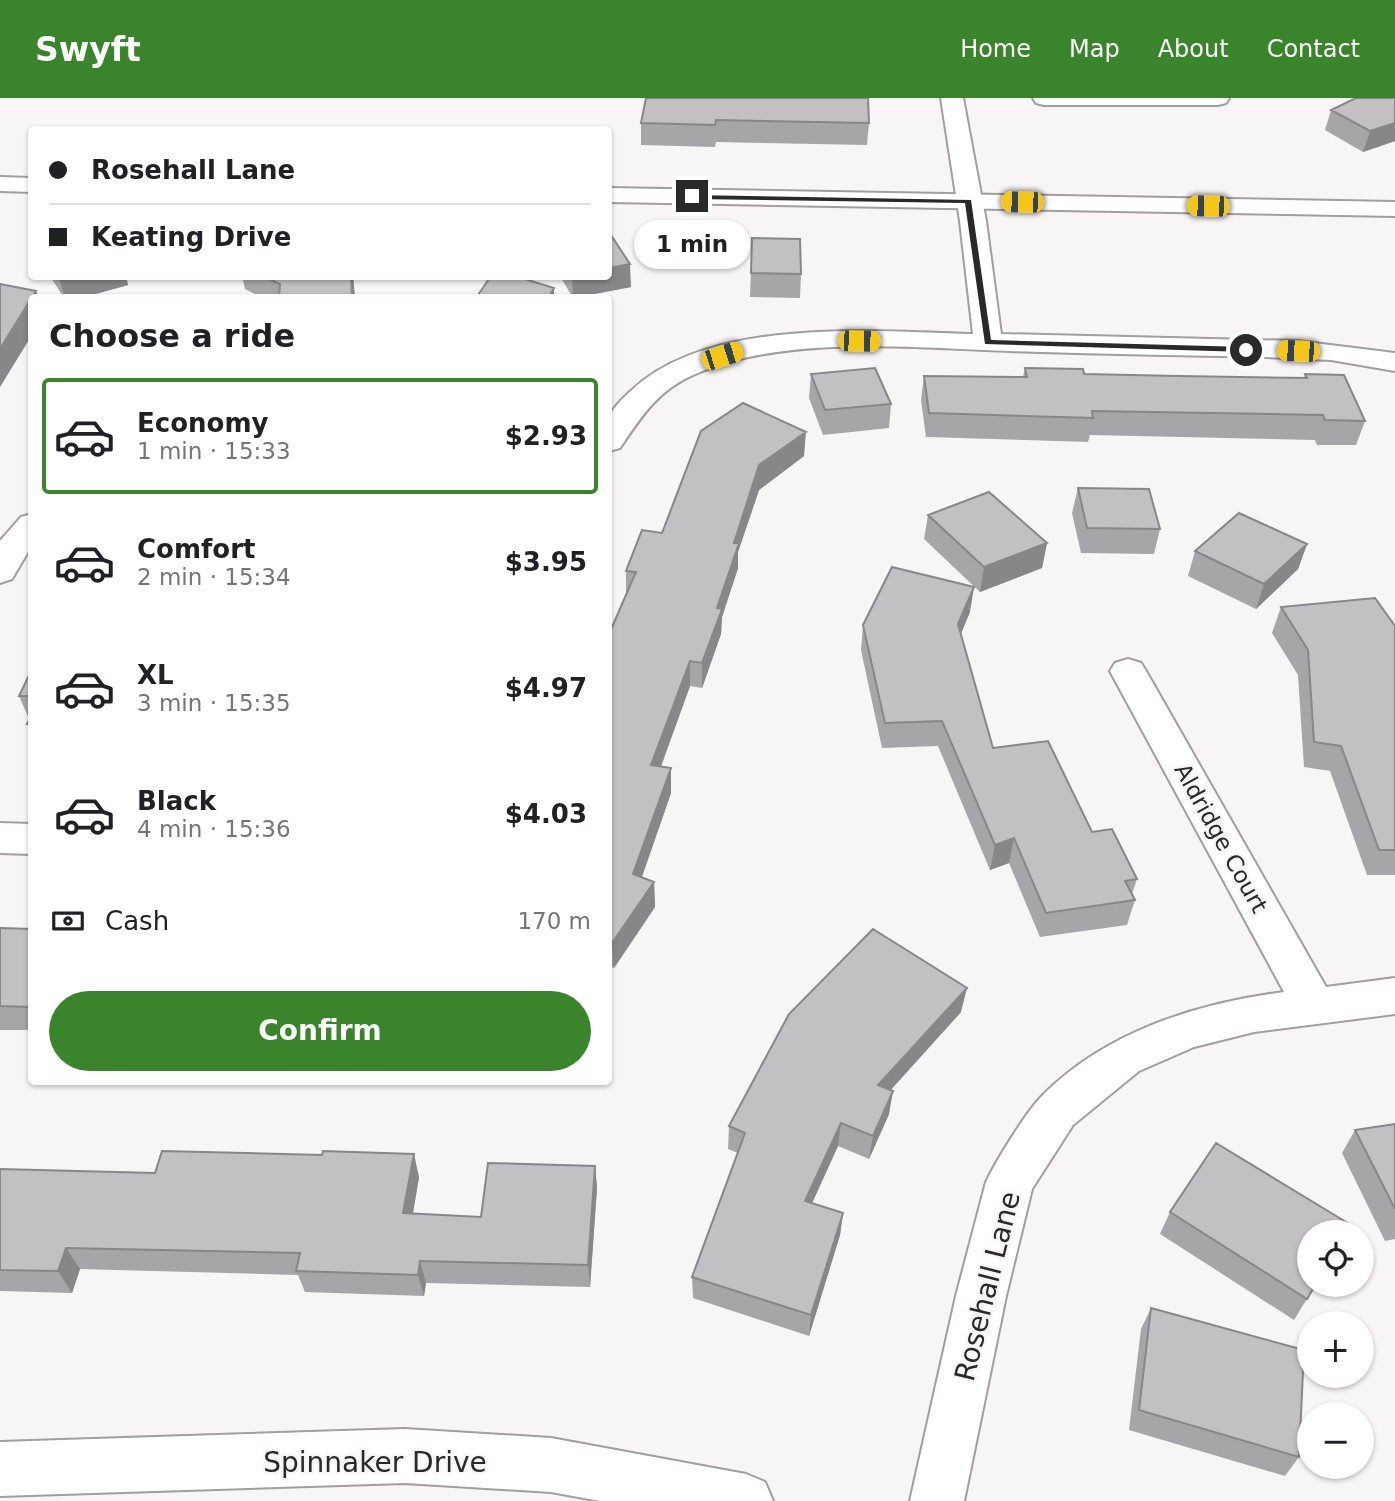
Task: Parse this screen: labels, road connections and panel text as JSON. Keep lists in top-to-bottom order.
{
  "streets": {
    "street": ["Aldridge Court", "Rosehall Lane", "Spinnaker Drive"]
  },
  "crossings": [
    ["Aldridge Court", "Rosehall Lane"]
  ],
  "page": {
    "header": "Swyft",
    "nav": [
      "Home",
      "Map",
      "About",
      "Contact"
    ],
    "banner": ["Rosehall Lane", "Keating Drive"],
    "bubble": "1 min",
    "heading": "Choose a ride",
    "list": [
      {
        "name": "Economy",
        "note": "1 min · 15:33",
        "value": "$2.93"
      },
      {
        "name": "Comfort",
        "note": "2 min · 15:34",
        "value": "$3.95"
      },
      {
        "name": "XL",
        "note": "3 min · 15:35",
        "value": "$4.97"
      },
      {
        "name": "Black",
        "note": "4 min · 15:36",
        "value": "$4.03"
      }
    ],
    "pay": ["Cash", "170 m"],
    "buttons": "Confirm",
    "map_buttons": ["+", "−"]
  }
}
